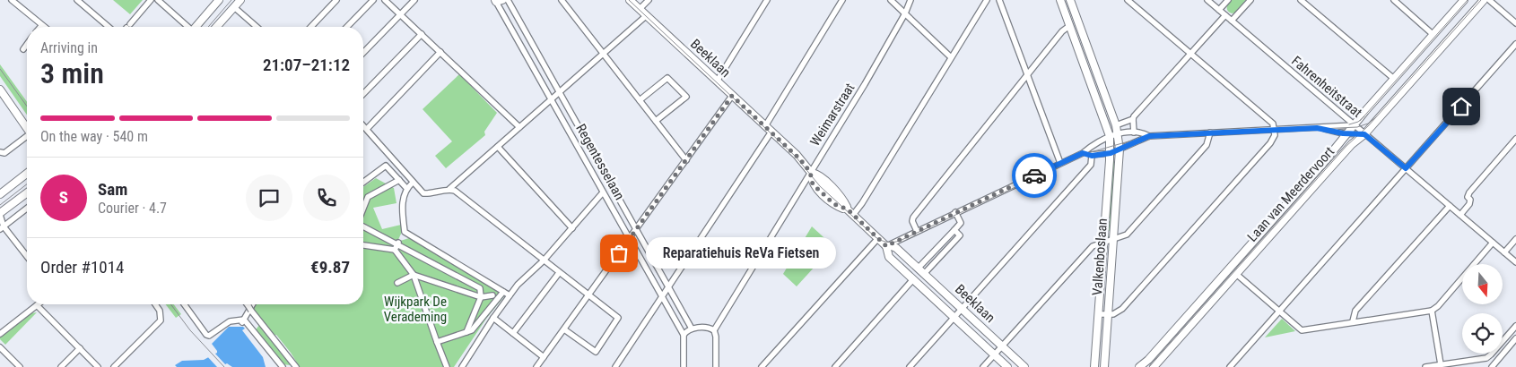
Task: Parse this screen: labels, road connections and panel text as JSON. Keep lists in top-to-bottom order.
{
  "streets": {
    "street": [
      "Beeklaan",
      "Fahrenheitstraat",
      "Weimarstraat",
      "Regentesselaan",
      "Laan van Meerdervoort",
      "Valkenboslaan"
    ]
  },
  "crossings": [
    ["Beeklaan", "Weimarstraat"],
    ["Fahrenheitstraat", "Laan van Meerdervoort"]
  ],
  "parks": ["Wijkpark De Verademing"],
  "places": ["Reparatiehuis ReVa Fietsen"],
  "north": "bottom",
  "page": {
    "heading": ["3 min", "Arriving in", "21:07–21:12"],
    "panel": [
      "Sam",
      "Courier · 4.7",
      "Order #1014",
      "€9.87"
    ],
    "bar": "On the way · 540 m",
    "round": "S",
    "bubble": "Reparatiehuis ReVa Fietsen"
  }
}
